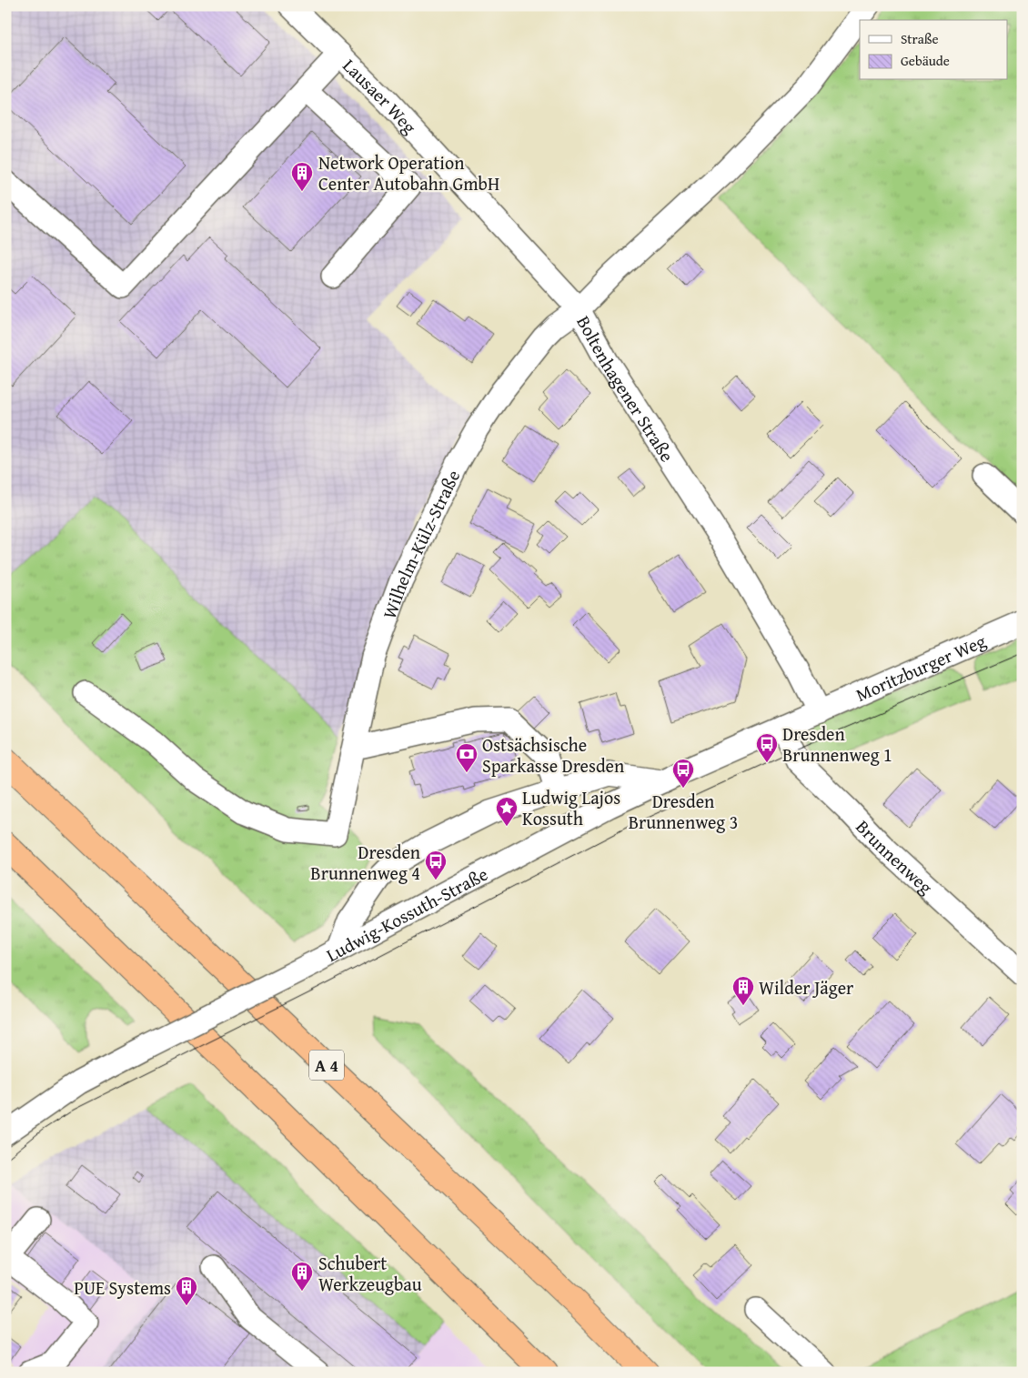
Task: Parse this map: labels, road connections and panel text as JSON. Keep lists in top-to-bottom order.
{
  "streets": {
    "highway": ["A 4"],
    "street": [
      "Lausaer Weg",
      "Boltenhagener Straße",
      "Wilhelm-Külz-Straße",
      "Moritzburger Weg",
      "Brunnenweg",
      "Ludwig-Kossuth-Straße"
    ]
  },
  "crossings": [
    ["Lausaer Weg", "Boltenhagener Straße"],
    ["Lausaer Weg", "Wilhelm-Külz-Straße"],
    ["Boltenhagener Straße", "Wilhelm-Külz-Straße"],
    ["Boltenhagener Straße", "Moritzburger Weg"],
    ["Boltenhagener Straße", "Ludwig-Kossuth-Straße"],
    ["Moritzburger Weg", "Ludwig-Kossuth-Straße"],
    ["Brunnenweg", "Ludwig-Kossuth-Straße"]
  ],
  "places": {
    "building": [
      "Network Operation Center Autobahn GmbH",
      "Wilder Jäger",
      "Schubert Werkzeugbau",
      "PUE Systems"
    ],
    "bus stop": ["Dresden Brunnenweg 1", "Dresden Brunnenweg 3", "Dresden Brunnenweg 4"],
    "bank": ["Ostsächsische Sparkasse Dresden"],
    "place": ["Ludwig Lajos Kossuth"]
  },
  "legend": ["Straße", "Gebäude"]
}
